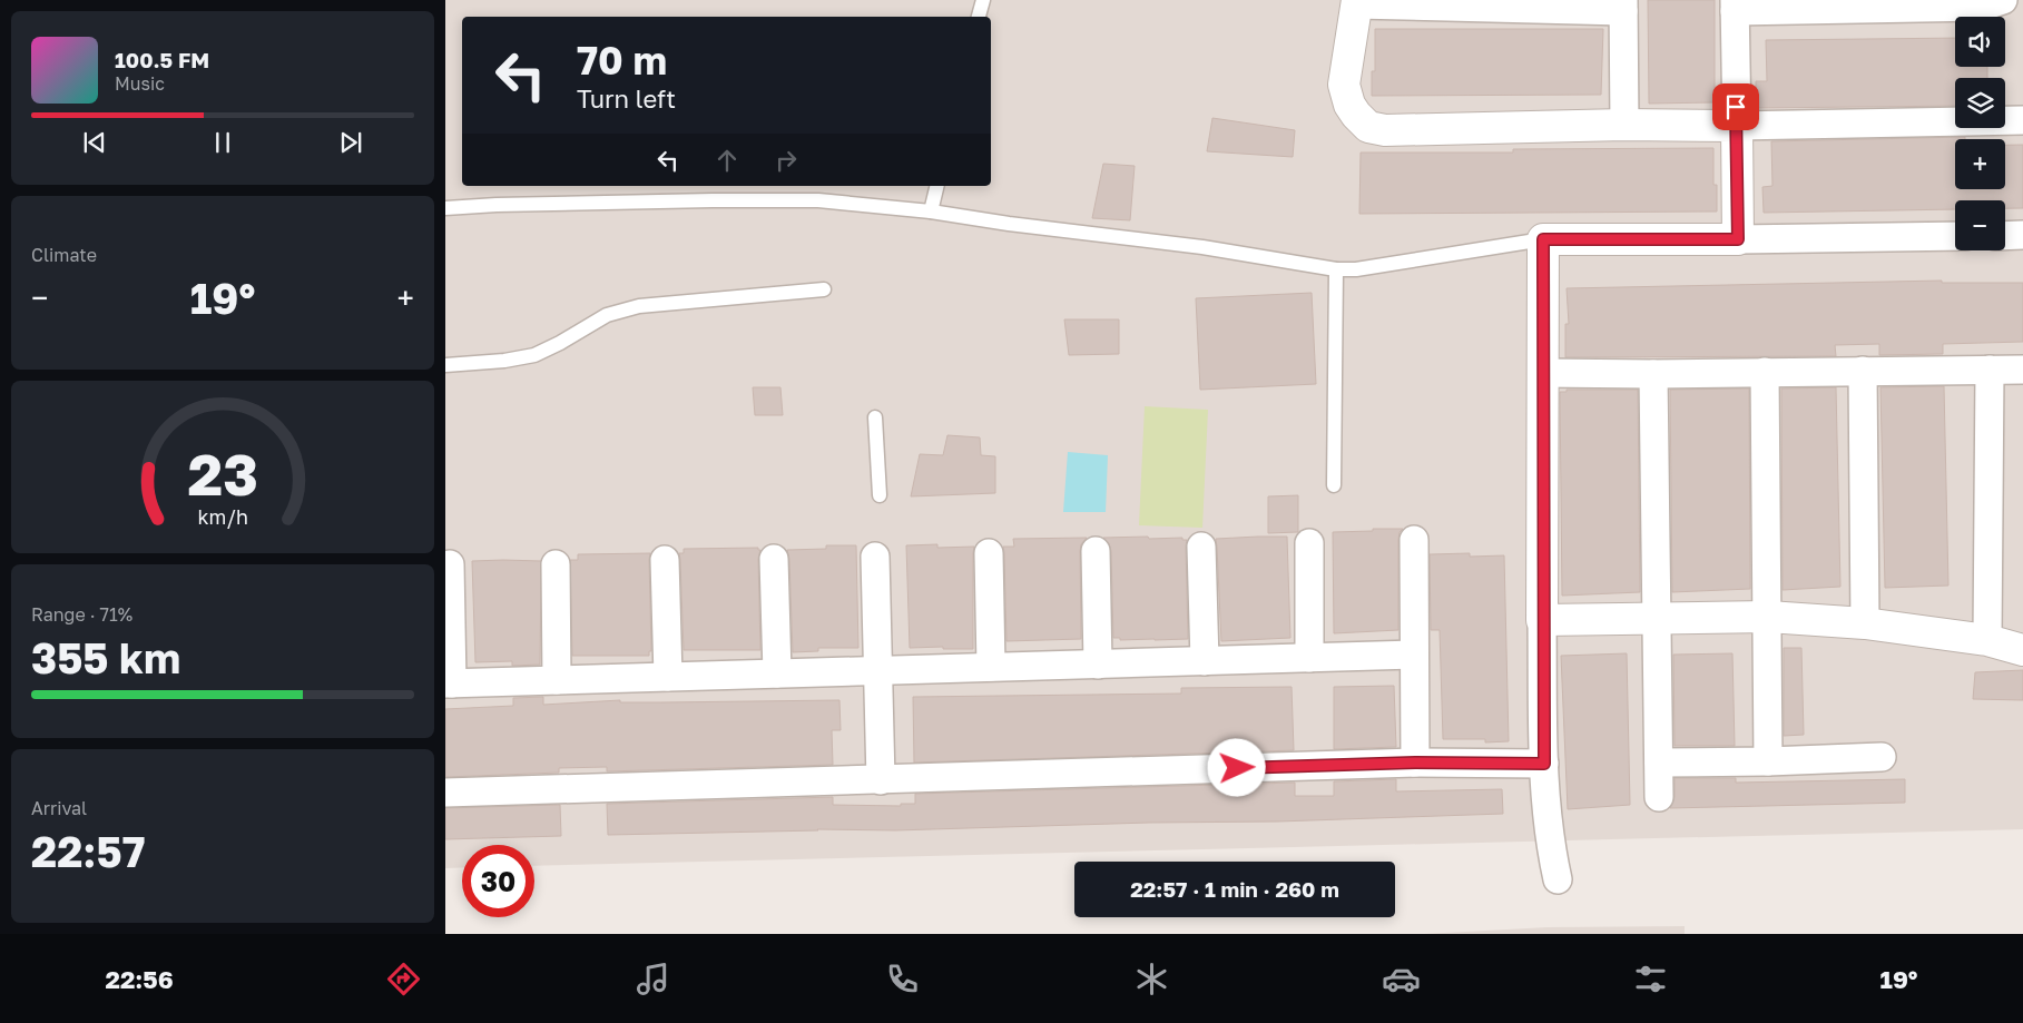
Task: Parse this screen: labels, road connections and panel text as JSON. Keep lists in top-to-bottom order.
{
  "page": {
    "map_buttons": ["+", "−"],
    "turn": ["70 m", "Turn left"],
    "song": ["100.5 FM", "Music"],
    "tile": [
      "Climate",
      ["Range · 71%", "355 km"],
      ["Arrival", "22:57"]
    ],
    "heat": ["−", "19°", "+"],
    "limit": "30",
    "trip": "22:57 · 1 min · 260 m",
    "tabs": ["22:56", "19°"],
    "gauge": ["23", "km/h"]
  }
}
